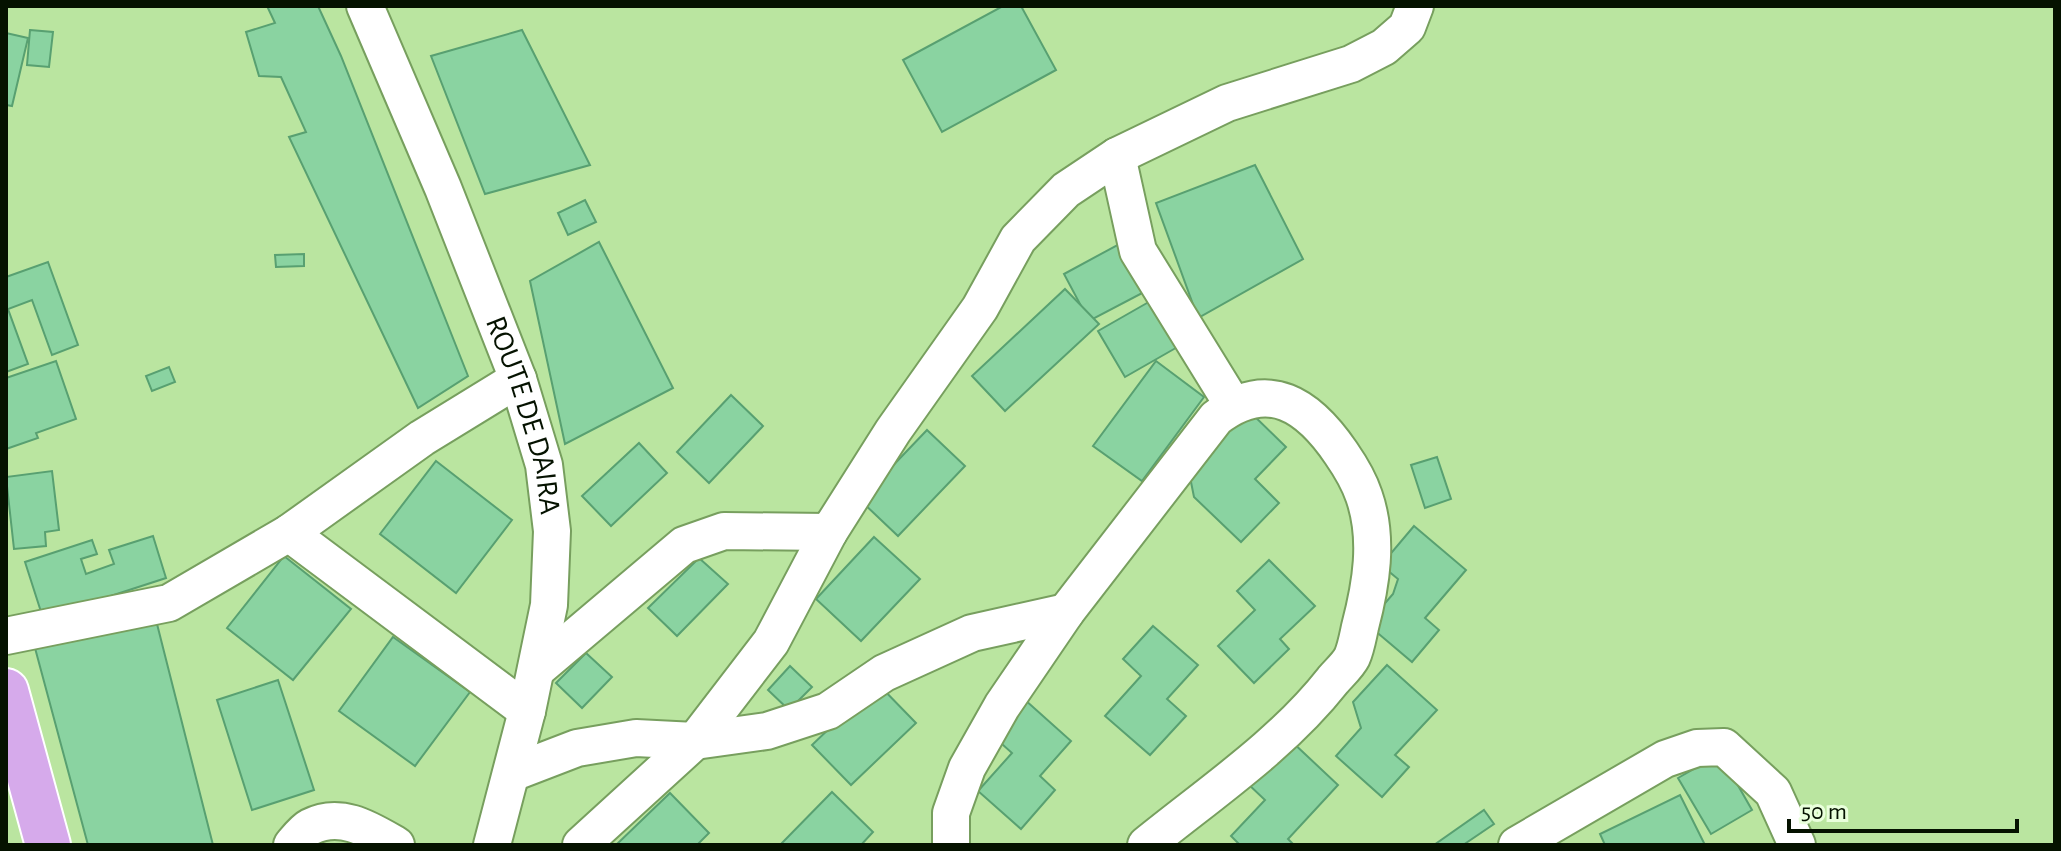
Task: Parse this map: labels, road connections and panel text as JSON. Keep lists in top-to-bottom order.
{
  "streets": {
    "street": ["ROUTE DE DAIRA"]
  },
  "scale_bar": "50 m"
}
